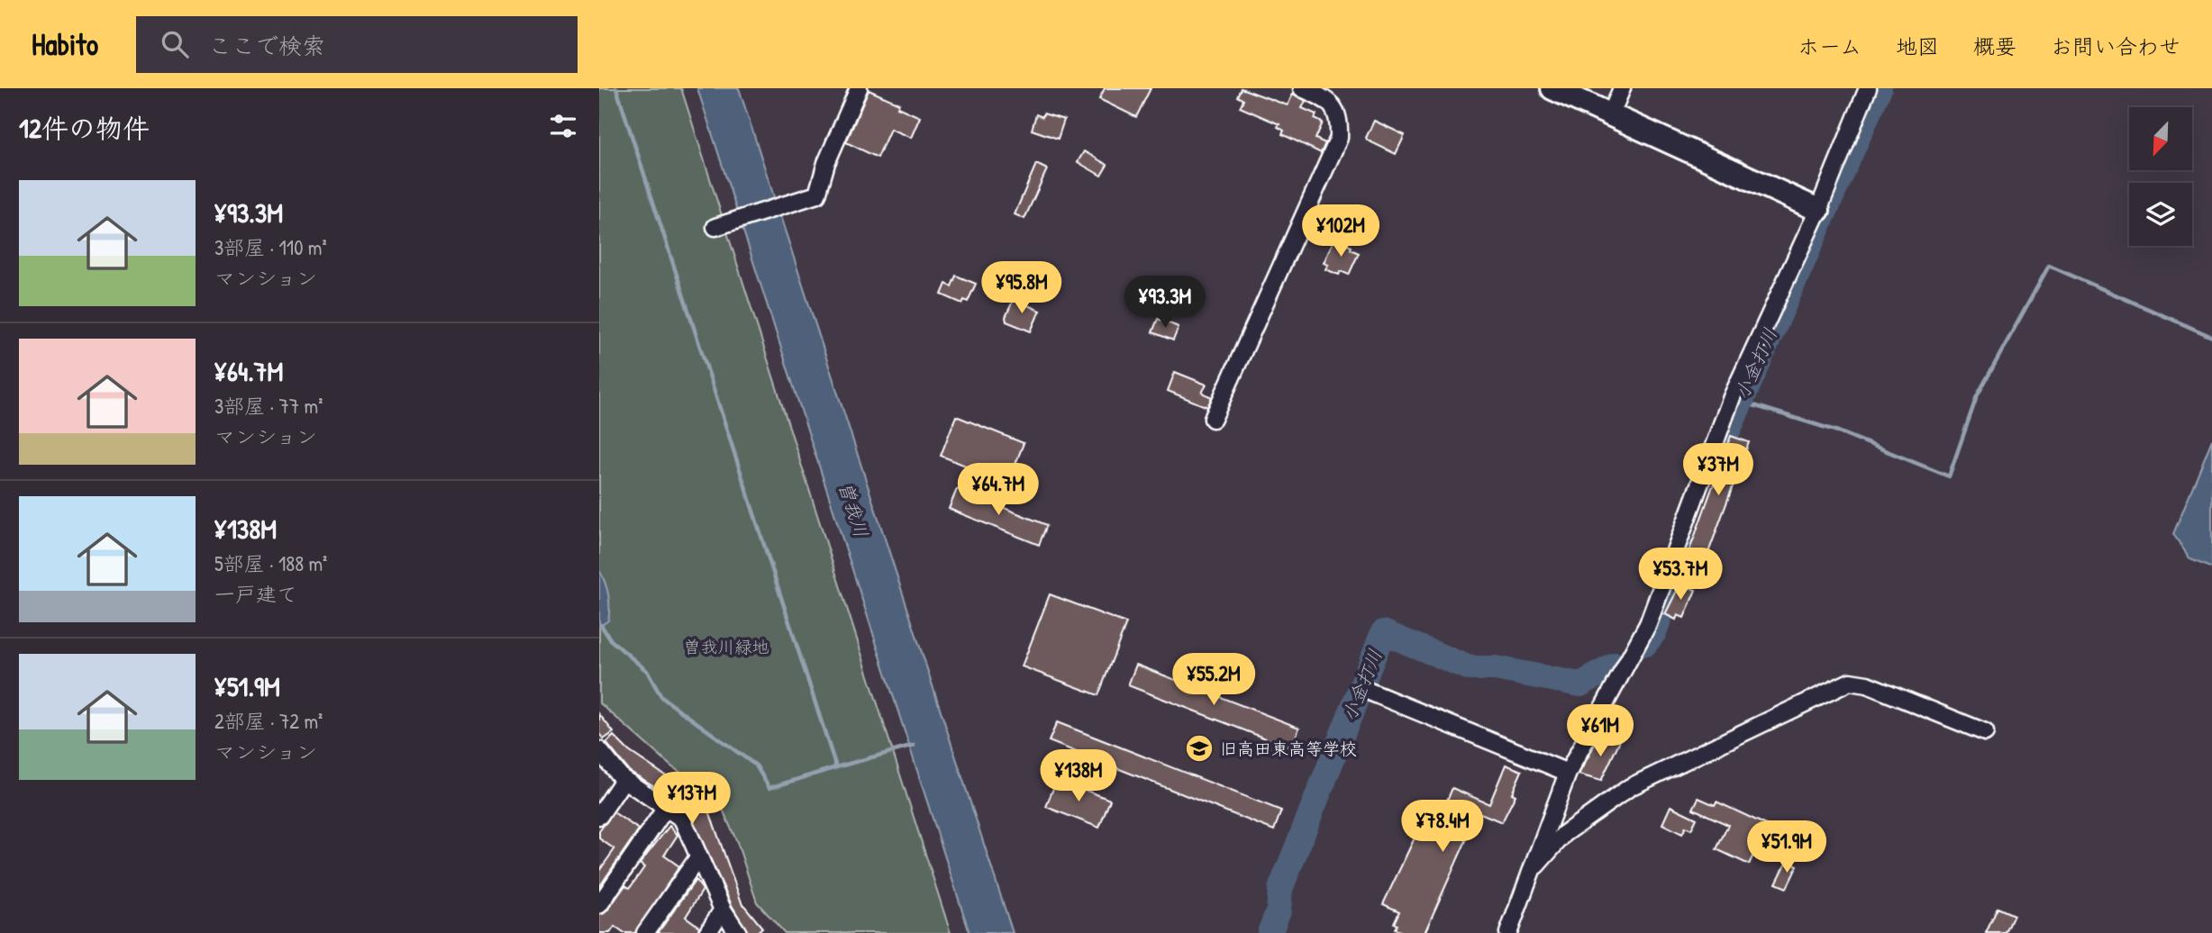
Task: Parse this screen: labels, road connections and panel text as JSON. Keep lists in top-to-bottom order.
{
  "water": ["小金打川", "曽我川"],
  "parks": ["曽我川緑地"],
  "places": {
    "school or university": ["旧高田東高等学校"]
  },
  "north": "bottom left",
  "page": {
    "header": "Habito",
    "search": "ここで検索",
    "nav": [
      "ホーム",
      "地図",
      "概要",
      "お問い合わせ"
    ],
    "heading": "12件の物件",
    "list": [
      {
        "name": "¥93.3M",
        "note": "3部屋 · 110 m² · マンション"
      },
      {
        "name": "¥64.7M",
        "note": "3部屋 · 77 m² · マンション"
      },
      {
        "name": "¥138M",
        "note": "5部屋 · 188 m² · 一戸建て"
      },
      {
        "name": "¥51.9M",
        "note": "2部屋 · 72 m² · マンション"
      }
    ],
    "price": [
      "¥102M",
      "¥95.8M",
      "¥93.3M",
      "¥37M",
      "¥64.7M",
      "¥53.7M",
      "¥55.2M",
      "¥61M",
      "¥138M",
      "¥137M",
      "¥78.4M",
      "¥51.9M"
    ]
  }
}
